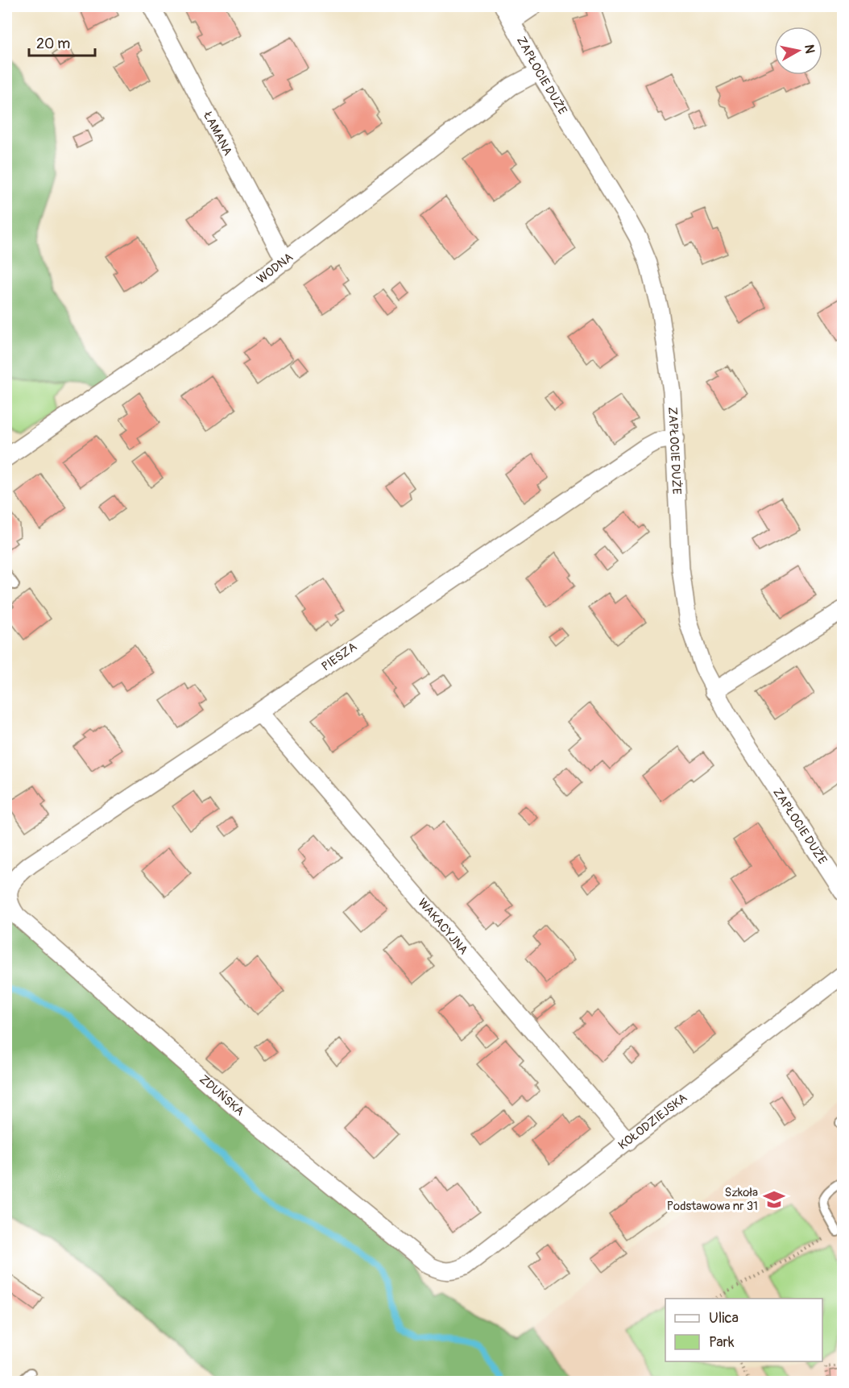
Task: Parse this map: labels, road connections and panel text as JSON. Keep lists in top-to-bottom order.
{
  "streets": {
    "street": [
      "ZAPŁOCIE DUŻE",
      "ŁAMANA",
      "WODNA",
      "PIESZA",
      "WAKACYJNA",
      "ZDUŃSKA",
      "KOŁODZIEJSKA"
    ]
  },
  "crossings": [
    ["ZAPŁOCIE DUŻE", "WODNA"],
    ["ZAPŁOCIE DUŻE", "PIESZA"],
    ["ŁAMANA", "WODNA"],
    ["PIESZA", "WAKACYJNA"],
    ["PIESZA", "ZDUŃSKA"],
    ["WAKACYJNA", "KOŁODZIEJSKA"],
    ["ZDUŃSKA", "KOŁODZIEJSKA"]
  ],
  "places": {
    "school or university": ["Szkoła Podstawowa nr 31"]
  },
  "legend": ["Ulica", "Park"],
  "scale_bar": "20 m",
  "north": "right"
}
